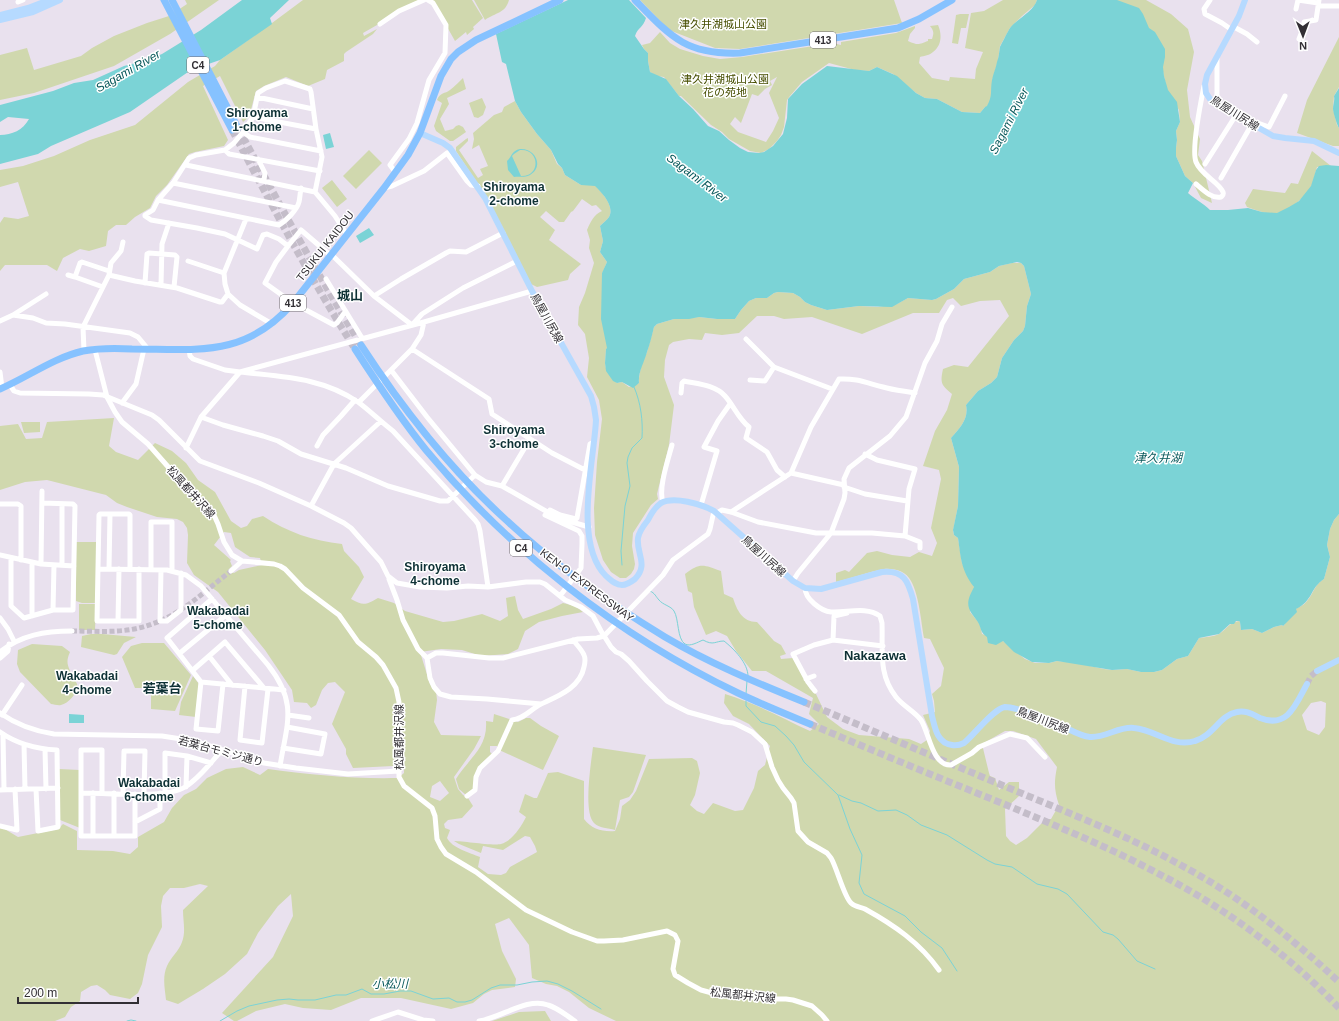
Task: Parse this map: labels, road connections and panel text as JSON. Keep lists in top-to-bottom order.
{
  "streets": {
    "highway": [
      "413",
      "C4",
      "TSUKUI KAIDOU",
      "KEN-O EXPRESSWAY"
    ],
    "main road": ["鳥屋川尻線"],
    "street": ["松風都井沢線", "若葉台モミジ通り"]
  },
  "crossings": [
    ["鳥屋川尻線", "TSUKUI KAIDOU"],
    ["TSUKUI KAIDOU", "松風都井沢線"],
    ["松風都井沢線", "若葉台モミジ通り"]
  ],
  "districts": [
    "Shiroyama 1-chome",
    "Shiroyama 2-chome",
    "城山",
    "Shiroyama 3-chome",
    "Shiroyama 4-chome",
    "Wakabadai 5-chome",
    "Nakazawa",
    "Wakabadai 4-chome",
    "若葉台",
    "Wakabadai 6-chome"
  ],
  "water": ["Sagami River", "津久井湖", "小松川"],
  "parks": ["津久井湖城山公園", "津久井湖城山公園 花の苑地"],
  "scale_bar": "200 m",
  "north": "bottom"
}
